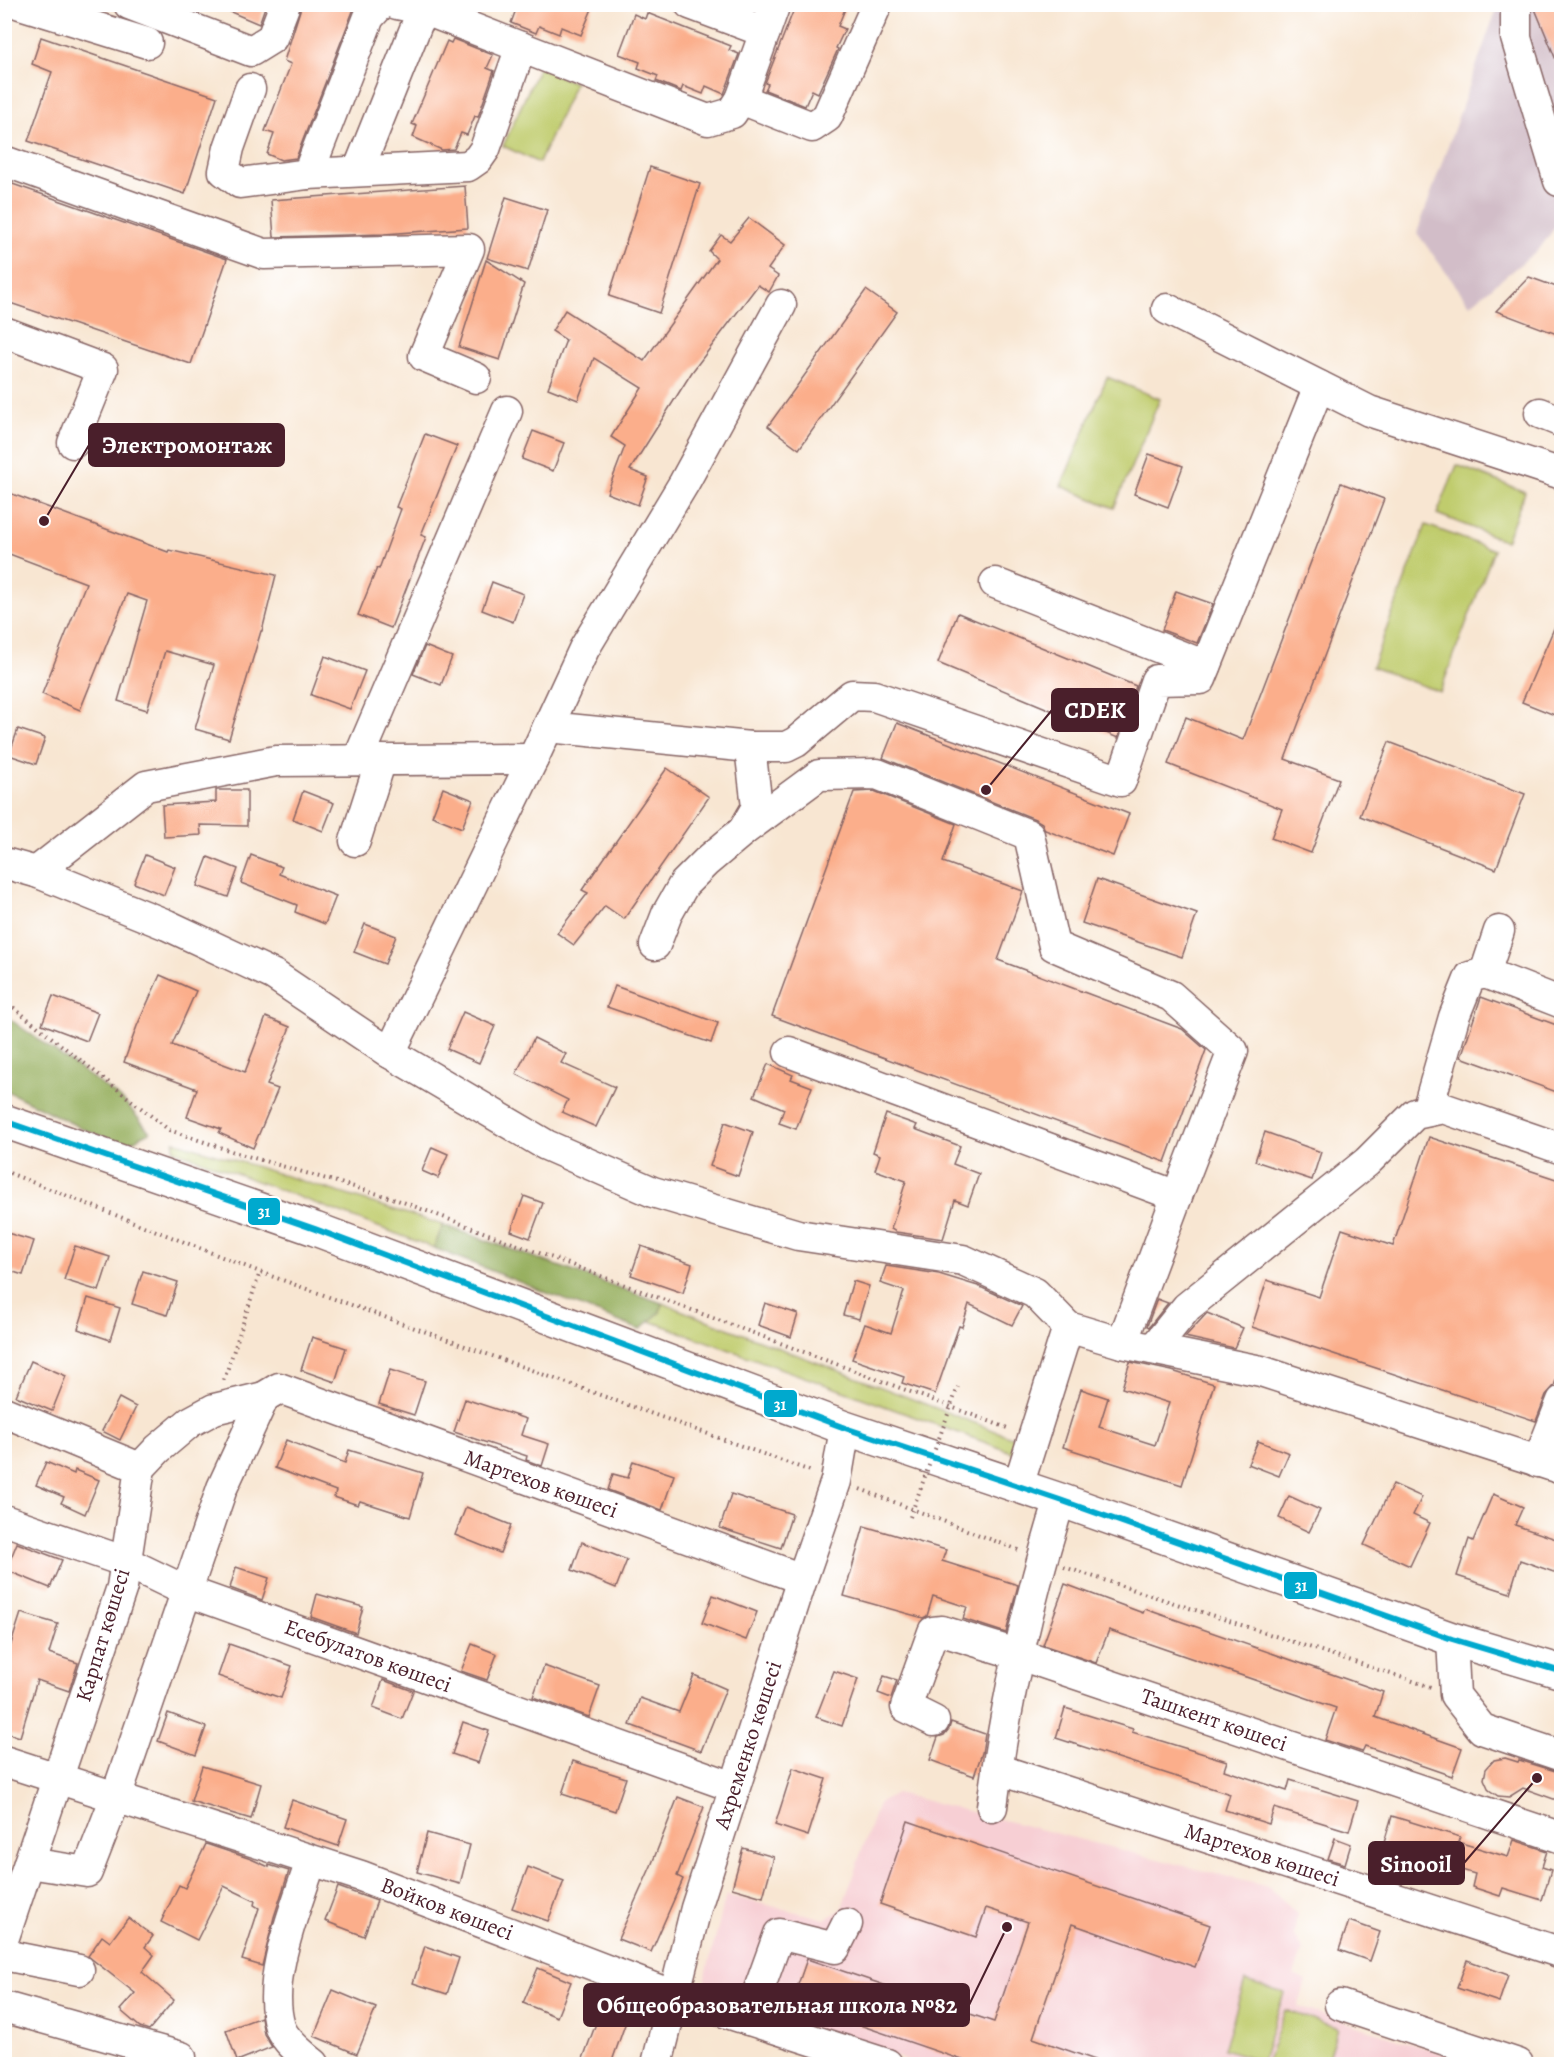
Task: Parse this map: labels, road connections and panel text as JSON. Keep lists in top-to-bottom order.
{
  "streets": {
    "street": [
      "Мартехов көшесі",
      "Карпат көшесі",
      "Есебулатов көшесі",
      "Ташкент көшесі",
      "Ахременко көшесі",
      "Войков көшесі"
    ]
  },
  "crossings": [
    ["Мартехов көшесі", "Ахременко көшесі"],
    ["Карпат көшесі", "Есебулатов көшесі"],
    ["Карпат көшесі", "Войков көшесі"],
    ["Есебулатов көшесі", "Ахременко көшесі"],
    ["Ахременко көшесі", "Войков көшесі"]
  ],
  "places": [
    "Электромонтаж",
    "CDEK",
    "Sinooil",
    "Общеобразовательная школа №82"
  ],
  "lines": ["transit line 31"]
}
